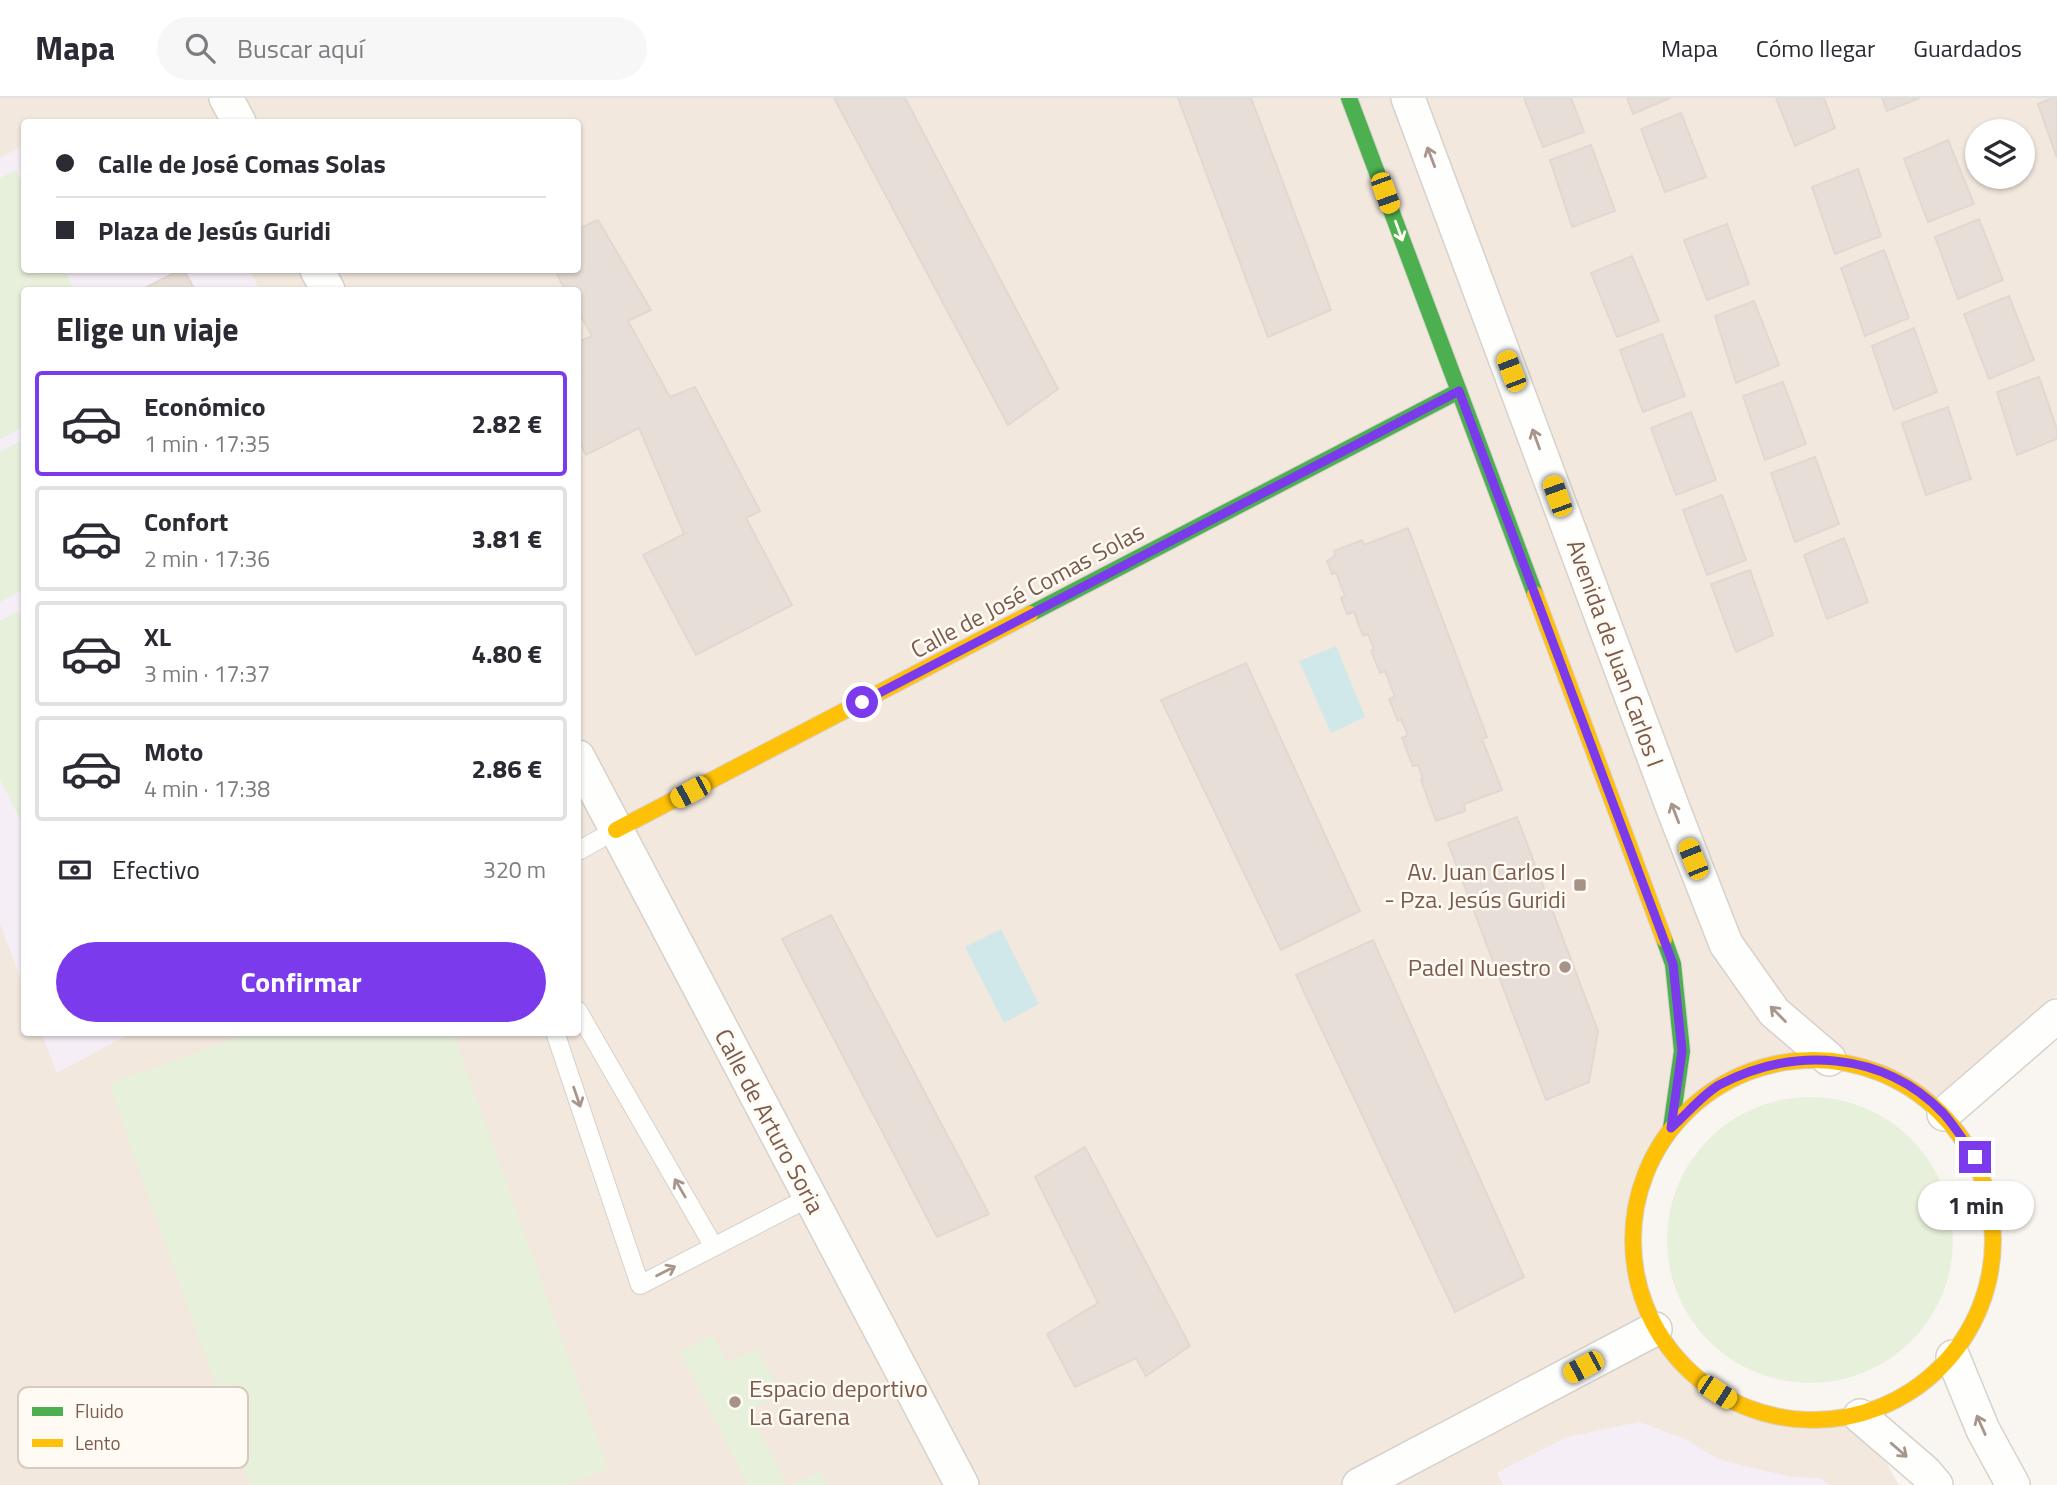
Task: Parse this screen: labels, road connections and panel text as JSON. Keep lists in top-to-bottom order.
{
  "streets": {
    "street": ["Calle de José Comas Solas", "Avenida de Juan Carlos I", "Calle de Arturo Soria"]
  },
  "crossings": [
    ["Calle de José Comas Solas", "Calle de Arturo Soria"]
  ],
  "places": {
    "transit": ["Av. Juan Carlos I - Pza. Jesús Guridi"],
    "other": ["Padel Nuestro", "Espacio deportivo La Garena"]
  },
  "legend": ["Fluido", "Lento"],
  "page": {
    "header": "Mapa",
    "search": "Buscar aquí",
    "nav": ["Mapa", "Cómo llegar", "Guardados"],
    "banner": ["Calle de José Comas Solas", "Plaza de Jesús Guridi"],
    "heading": "Elige un viaje",
    "list": [
      {
        "name": "Económico",
        "note": "1 min · 17:35",
        "value": "2.82 €"
      },
      {
        "name": "Confort",
        "note": "2 min · 17:36",
        "value": "3.81 €"
      },
      {
        "name": "XL",
        "note": "3 min · 17:37",
        "value": "4.80 €"
      },
      {
        "name": "Moto",
        "note": "4 min · 17:38",
        "value": "2.86 €"
      }
    ],
    "pay": ["Efectivo", "320 m"],
    "buttons": "Confirmar",
    "bubble": "1 min"
  }
}
